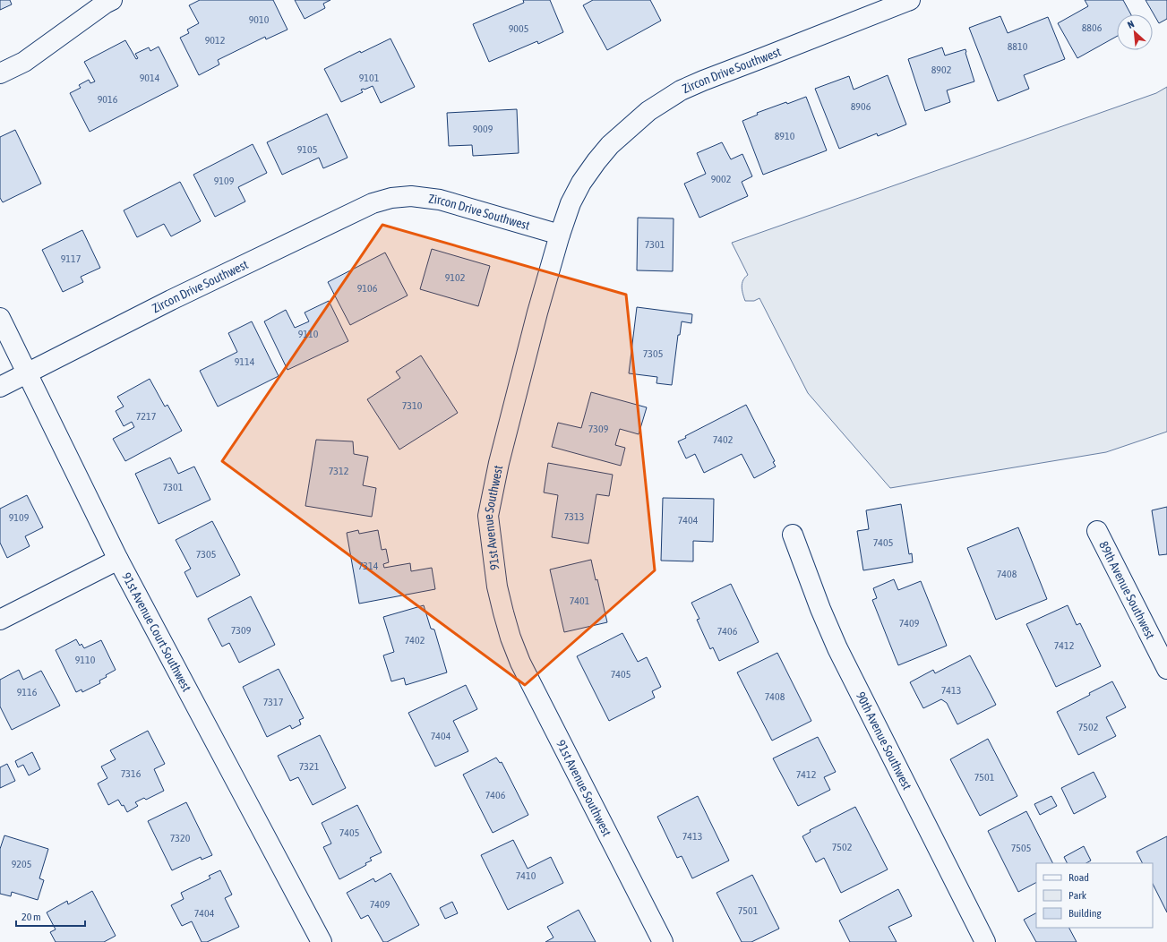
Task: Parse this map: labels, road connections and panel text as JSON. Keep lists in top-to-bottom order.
{
  "streets": {
    "street": [
      "Zircon Drive Southwest",
      "91st Avenue Southwest",
      "89th Avenue Southwest",
      "91st Avenue Court Southwest",
      "90th Avenue Southwest"
    ]
  },
  "crossings": [
    ["Zircon Drive Southwest", "91st Avenue Southwest"],
    ["Zircon Drive Southwest", "91st Avenue Court Southwest"]
  ],
  "house_numbers": [
    "9010",
    "8806",
    "9005",
    "9012",
    "8810",
    "8902",
    "9014",
    "9101",
    "9016",
    "8906",
    "9009",
    "8910",
    "9105",
    "9002",
    "9109",
    "7301",
    "9117",
    "9102",
    "9106",
    "9110",
    "7305",
    "9114",
    "7310",
    "7217",
    "7309",
    "7402",
    "7312",
    "7301",
    "7313",
    "9109",
    "7404",
    "7405",
    "7305",
    "7314",
    "7408",
    "7401",
    "7409",
    "7309",
    "7406",
    "7402",
    "7412",
    "9110",
    "7405",
    "7413",
    "9116",
    "7408",
    "7317",
    "7502",
    "7404",
    "7321",
    "7316",
    "7412",
    "7501",
    "7406",
    "7405",
    "7413",
    "7320",
    "7502",
    "7505",
    "9205",
    "7410",
    "7409",
    "7501",
    "7404"
  ],
  "legend": ["Road", "Park", "Building"],
  "scale_bar": "20 m",
  "north": "top left"
}
